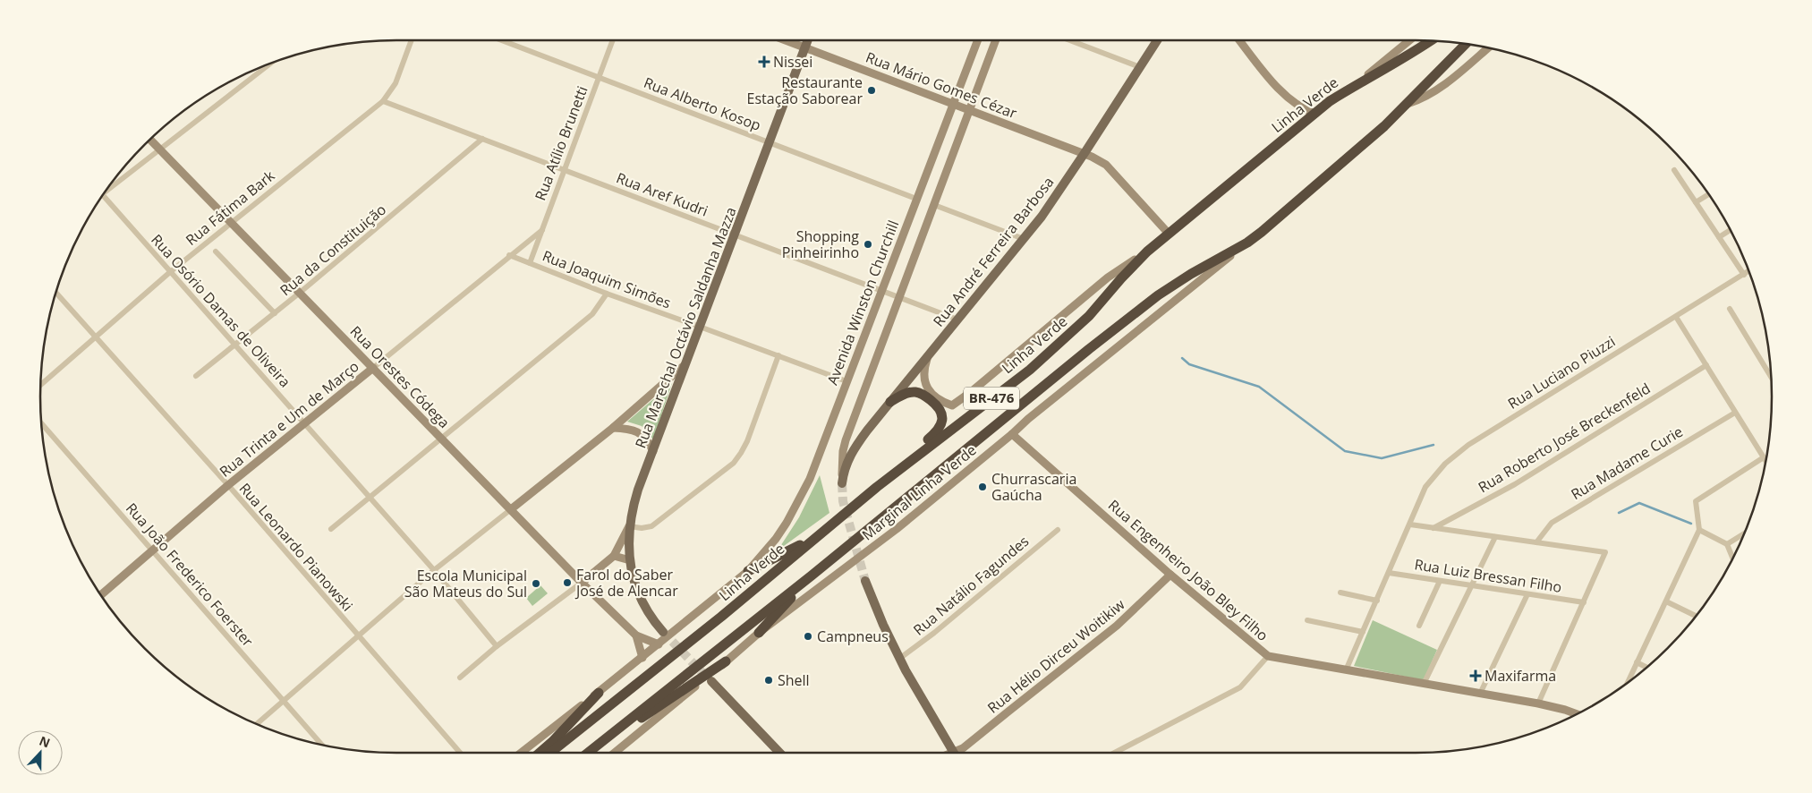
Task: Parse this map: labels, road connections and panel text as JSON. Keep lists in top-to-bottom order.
{
  "streets": {
    "highway": ["Linha Verde", "BR-476"],
    "main road": [
      "Rua Mário Gomes Cézar",
      "Rua André Ferreira Barbosa",
      "Avenida Winston Churchill",
      "Rua Marechal Octávio Saldanha Mazza",
      "Rua Orestes Códega",
      "Rua Trinta e Um de Março",
      "Marginal Linha Verde",
      "Rua Engenheiro João Bley Filho",
      "Rua Hélio Dirceu Woitikiw"
    ],
    "street": [
      "Rua Alberto Kosop",
      "Rua Atílio Brunetti",
      "Rua Aref Kudri",
      "Rua Fátima Bark",
      "Rua da Constituição",
      "Rua Joaquim Simões",
      "Rua Osório Damas de Oliveira",
      "Rua Luciano Piuzzi",
      "Rua Roberto José Breckenfeld",
      "Rua Madame Curie",
      "Rua Leonardo Pianowski",
      "Rua João Frederico Foerster",
      "Rua Luiz Bressan Filho",
      "Rua Natálio Fagundes"
    ]
  },
  "crossings": [
    ["Rua Mário Gomes Cézar", "Linha Verde"],
    ["Rua Mário Gomes Cézar", "Rua André Ferreira Barbosa"],
    ["Rua Mário Gomes Cézar", "Avenida Winston Churchill"],
    ["Rua Mário Gomes Cézar", "Rua Marechal Octávio Saldanha Mazza"],
    ["Rua Alberto Kosop", "Rua Atílio Brunetti"],
    ["Rua Alberto Kosop", "Avenida Winston Churchill"],
    ["Rua Alberto Kosop", "Rua Marechal Octávio Saldanha Mazza"],
    ["Rua Atílio Brunetti", "Rua Aref Kudri"],
    ["Rua Atílio Brunetti", "Rua Joaquim Simões"],
    ["Rua Atílio Brunetti", "Rua Trinta e Um de Março"],
    ["Rua Aref Kudri", "Rua Fátima Bark"],
    ["Rua Aref Kudri", "Rua da Constituição"],
    ["Rua Aref Kudri", "Rua André Ferreira Barbosa"],
    ["Rua Aref Kudri", "Avenida Winston Churchill"],
    ["Rua Aref Kudri", "Rua Marechal Octávio Saldanha Mazza"],
    ["Rua Fátima Bark", "Rua Osório Damas de Oliveira"],
    ["Rua Fátima Bark", "Rua Orestes Códega"],
    ["Rua Fátima Bark", "Rua Leonardo Pianowski"],
    ["Rua da Constituição", "Rua Osório Damas de Oliveira"],
    ["Rua da Constituição", "Rua Orestes Códega"],
    ["Rua Joaquim Simões", "Avenida Winston Churchill"],
    ["Rua Joaquim Simões", "Rua Marechal Octávio Saldanha Mazza"],
    ["Rua Joaquim Simões", "Rua Trinta e Um de Março"],
    ["Rua Osório Damas de Oliveira", "Rua Trinta e Um de Março"],
    ["Rua Luciano Piuzzi", "Rua Engenheiro João Bley Filho"],
    ["Rua Luciano Piuzzi", "Rua Luiz Bressan Filho"],
    ["Rua Orestes Códega", "Rua Trinta e Um de Março"],
    ["BR-476", "Marginal Linha Verde"],
    ["Rua Trinta e Um de Março", "Rua Leonardo Pianowski"],
    ["Rua Trinta e Um de Março", "Rua João Frederico Foerster"],
    ["Marginal Linha Verde", "Rua Engenheiro João Bley Filho"],
    ["Rua Engenheiro João Bley Filho", "Rua Hélio Dirceu Woitikiw"]
  ],
  "places": {
    "health": ["Nissei", "Maxifarma"],
    "other": [
      "Restaurante Estação Saborear",
      "Shopping Pinheirinho",
      "Churrascaria Gaúcha",
      "Farol do Saber José de Alencar",
      "Escola Municipal São Mateus do Sul",
      "Campneus",
      "Shell"
    ]
  },
  "north": "top"
}
